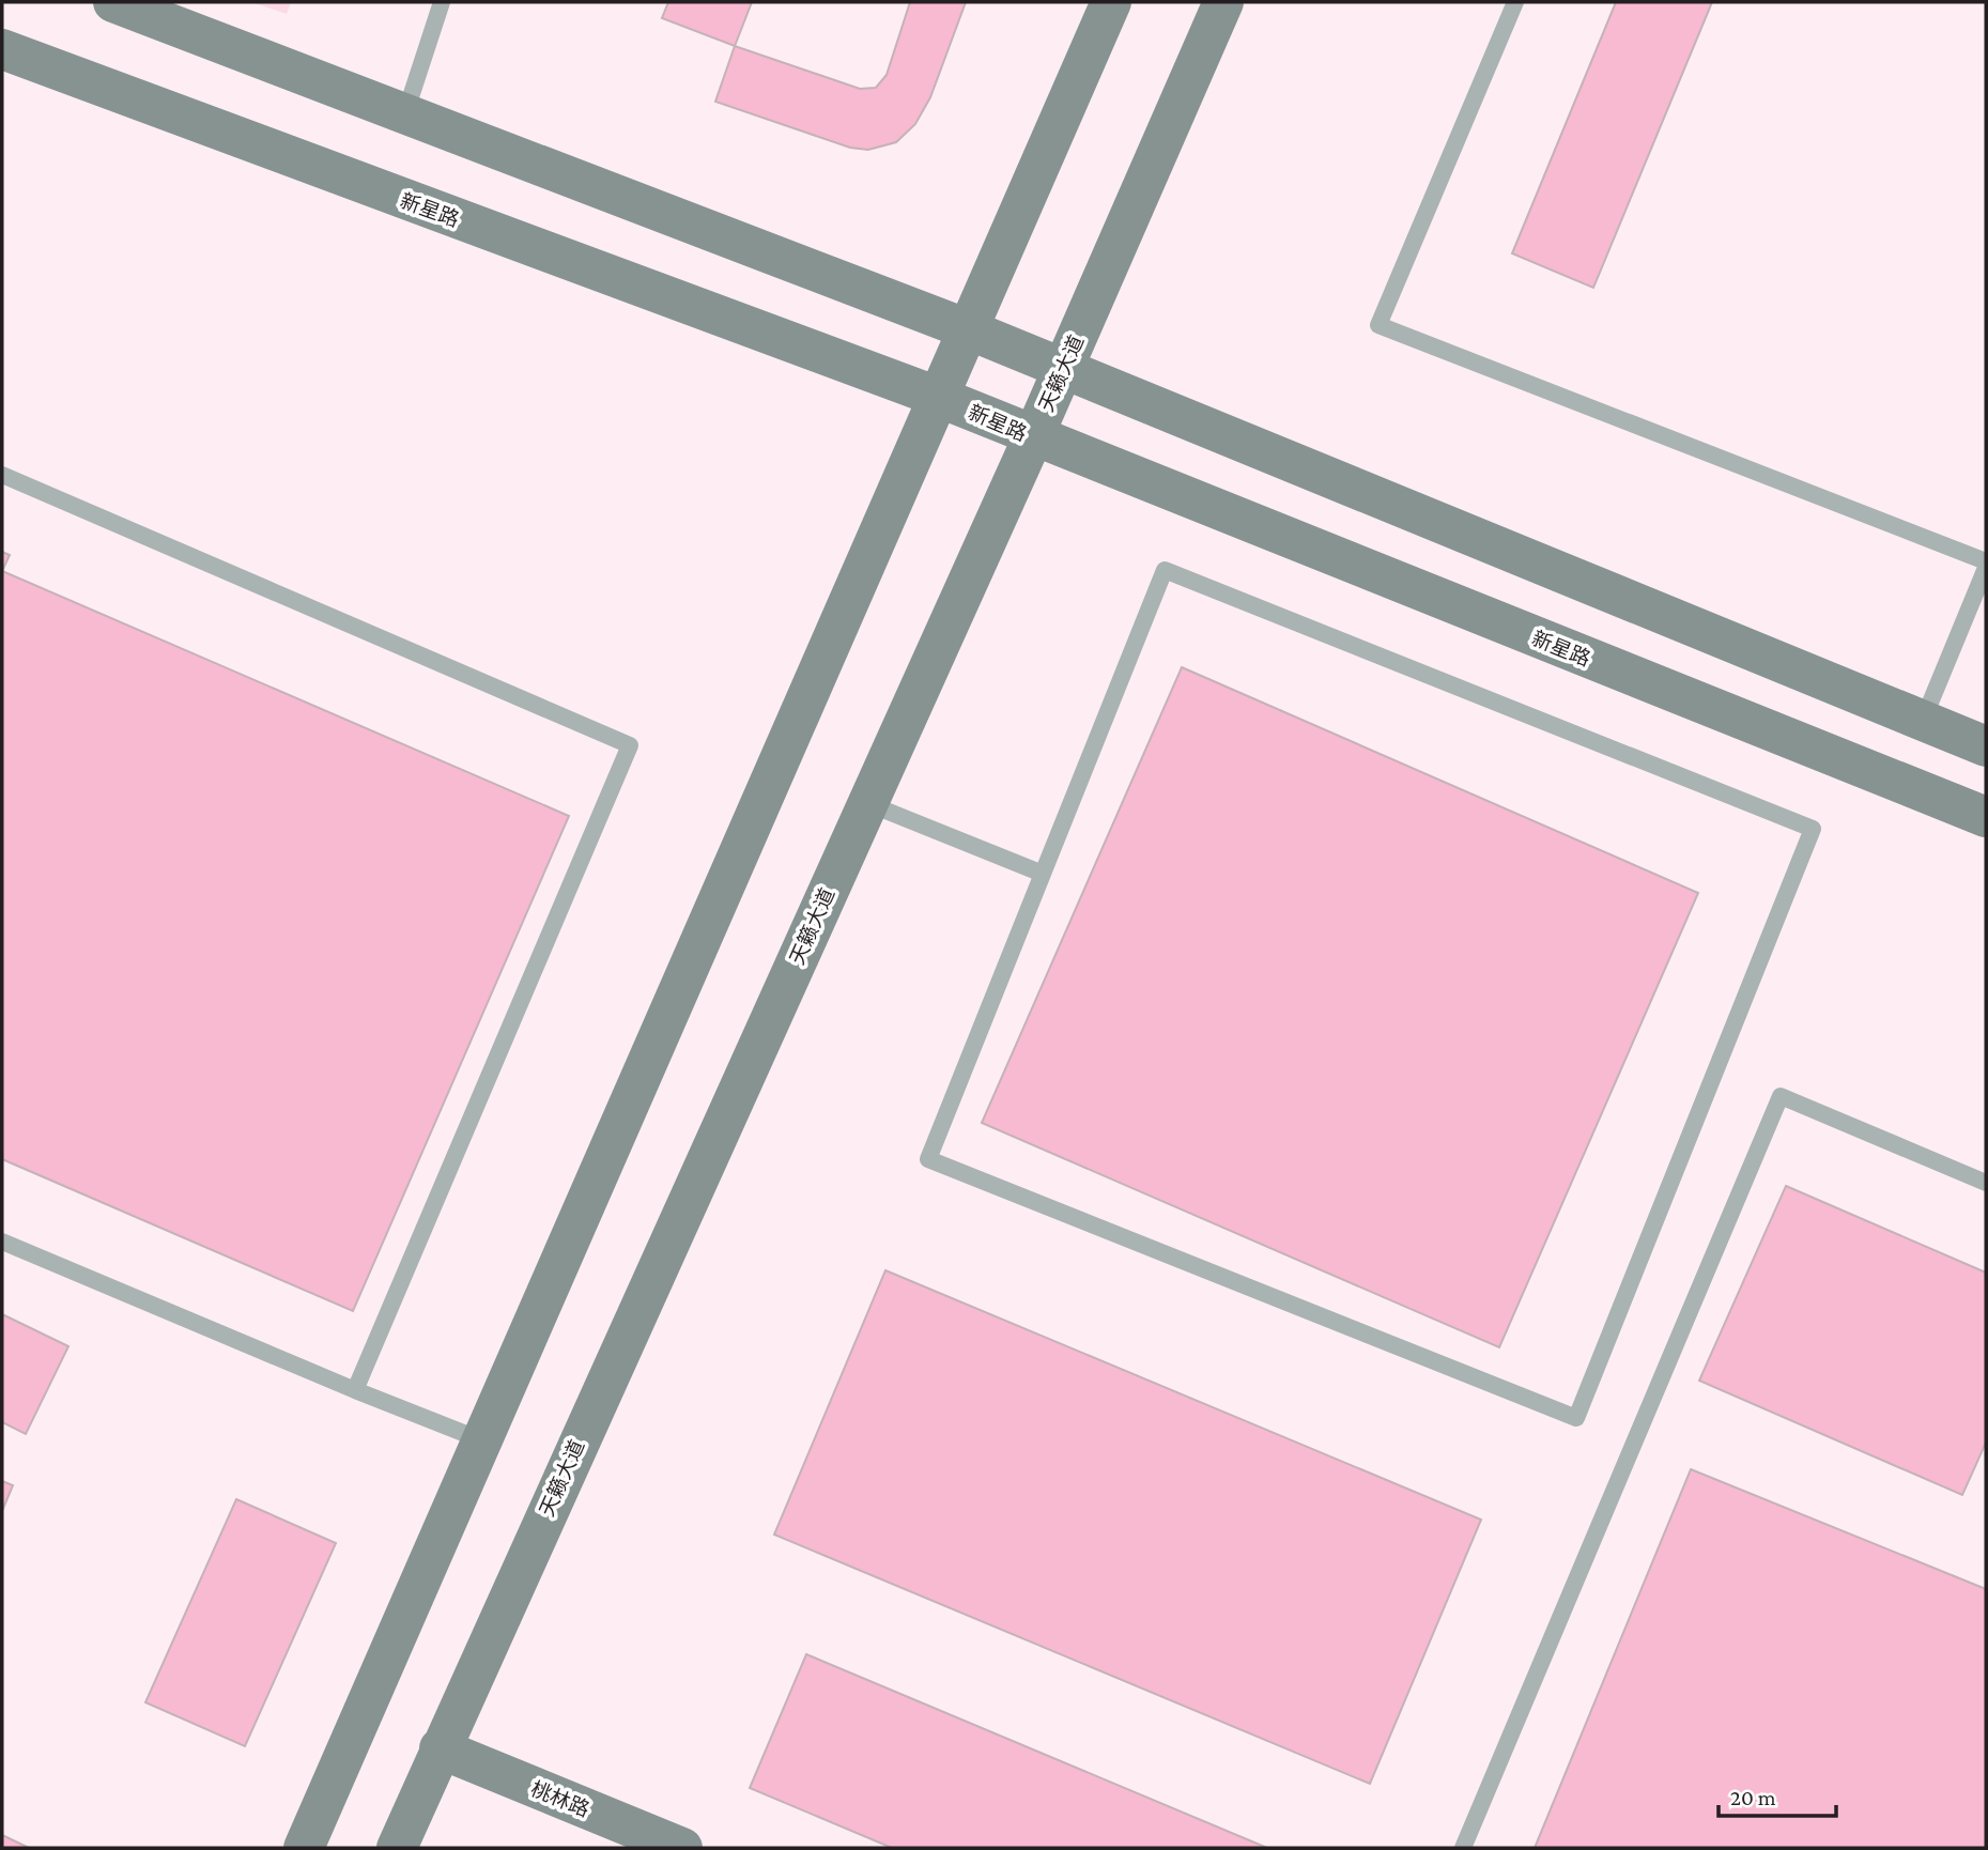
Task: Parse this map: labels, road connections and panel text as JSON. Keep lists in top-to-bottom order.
{
  "streets": {
    "street": ["新星路", "天籁大道", "桃林路"]
  },
  "crossings": [
    ["新星路", "天籁大道"],
    ["天籁大道", "桃林路"]
  ],
  "scale_bar": "20 m"
}
